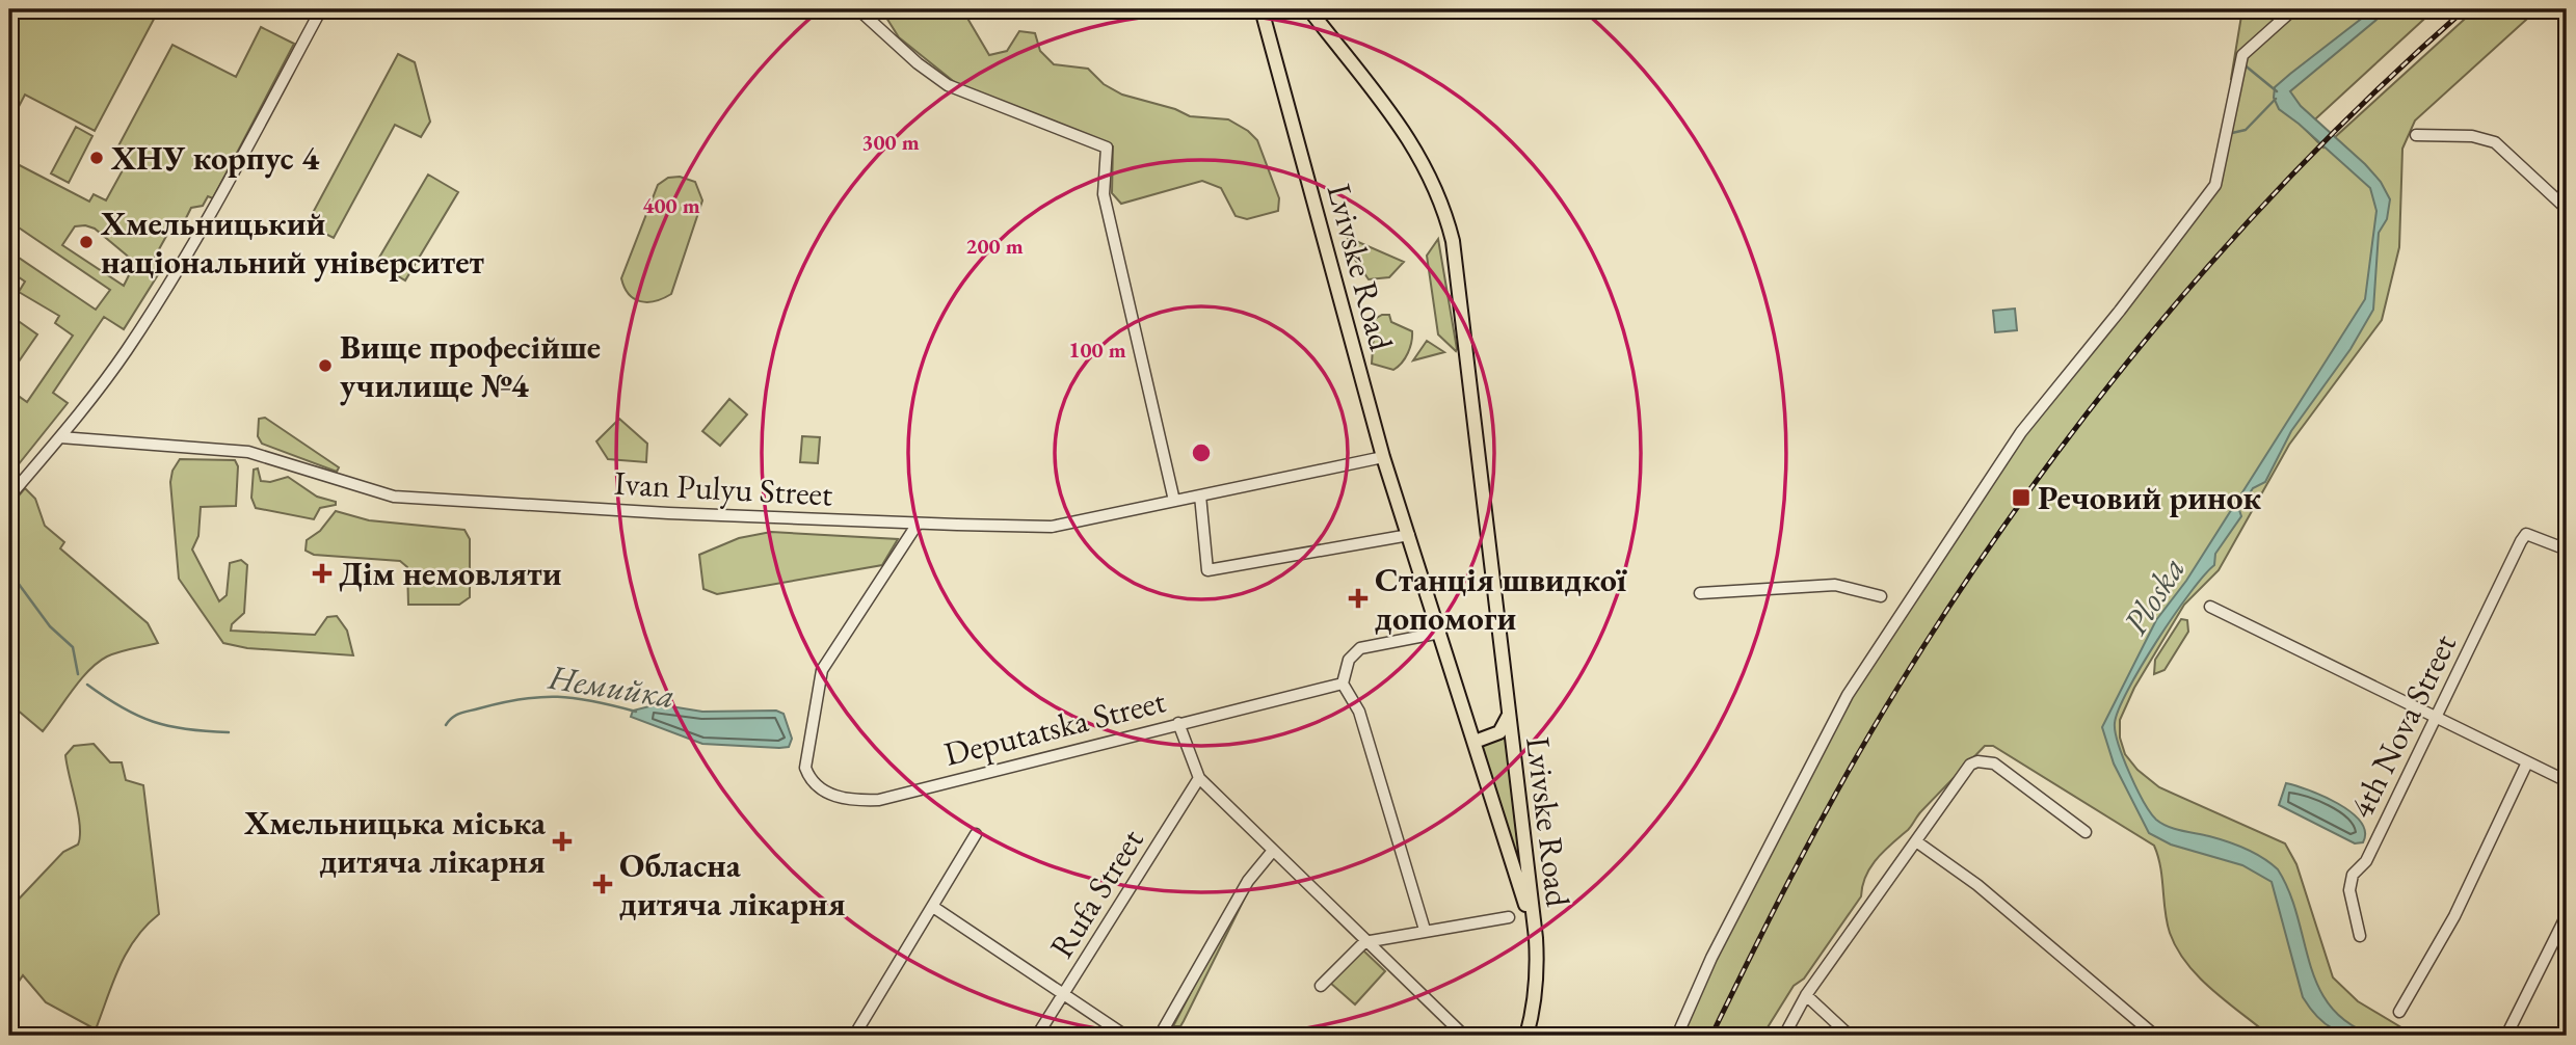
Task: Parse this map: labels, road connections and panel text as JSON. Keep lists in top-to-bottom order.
{
  "streets": {
    "main road": ["Lvivske Road"],
    "street": [
      "Ivan Pulyu Street",
      "4th Nova Street",
      "Deputatska Street",
      "Rufa Street"
    ]
  },
  "crossings": [
    ["Lvivske Road", "Ivan Pulyu Street"],
    ["Ivan Pulyu Street", "Deputatska Street"]
  ],
  "water": ["Ploska", "Немийка"],
  "places": {
    "other": ["ХНУ корпус 4", "Хмельницький національний університет", "Вище професійше училище №4"],
    "transit": ["Речовий ринок"],
    "health": [
      "Дім немовляти",
      "Станція швидкої допомоги",
      "Хмельницька міська дитяча лікарня",
      "Обласна дитяча лікарня"
    ]
  },
  "rings": [
    "300 m",
    "400 m",
    "200 m",
    "100 m"
  ]
}
